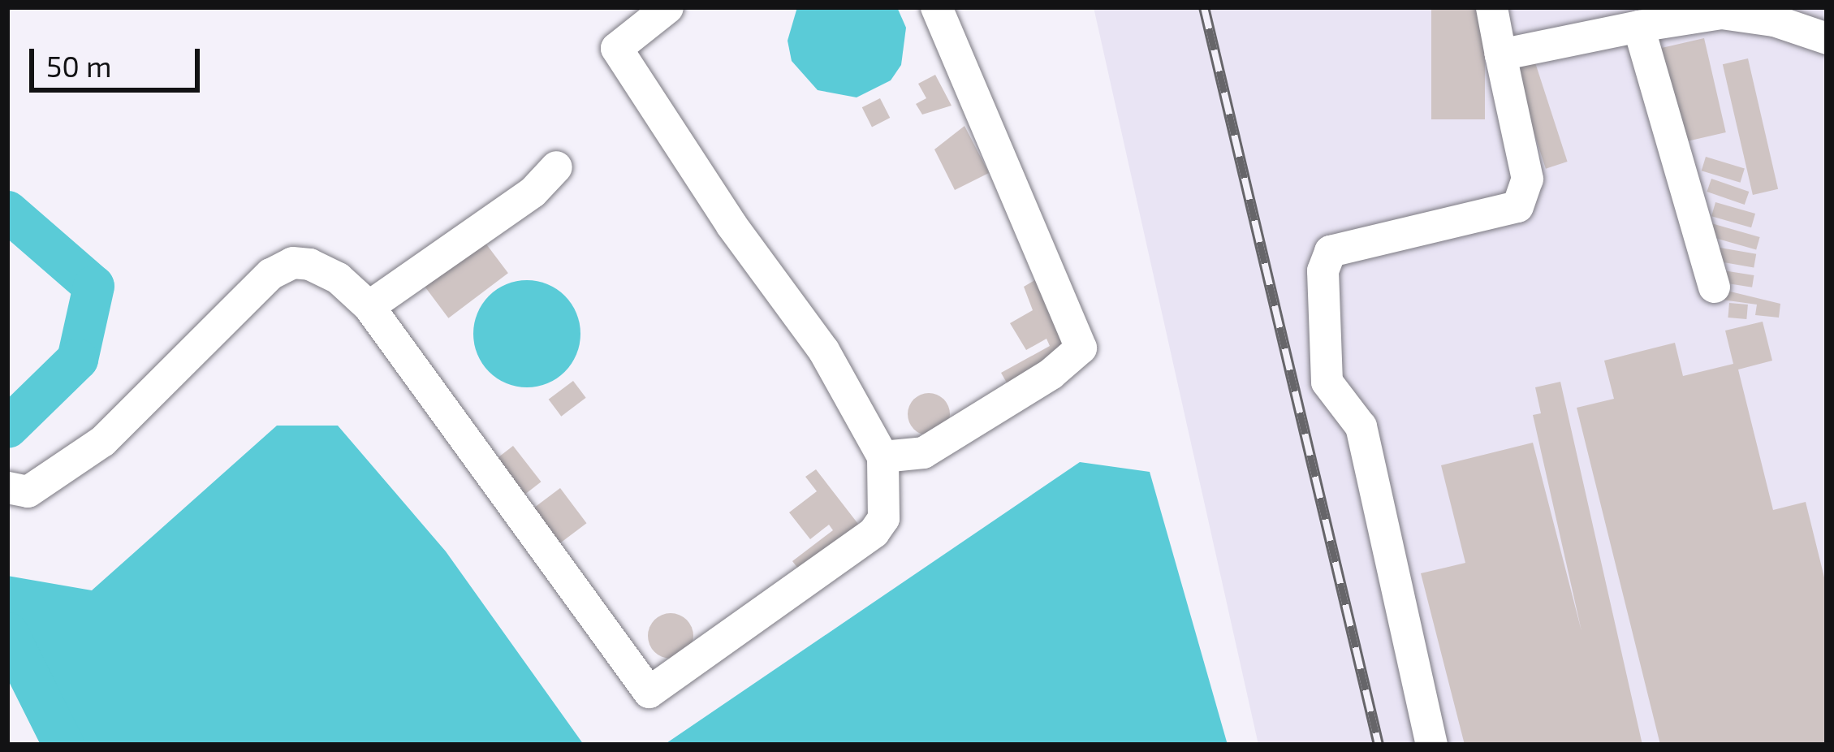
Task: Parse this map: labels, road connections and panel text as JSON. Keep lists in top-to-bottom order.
{
  "scale_bar": "50 m"
}
